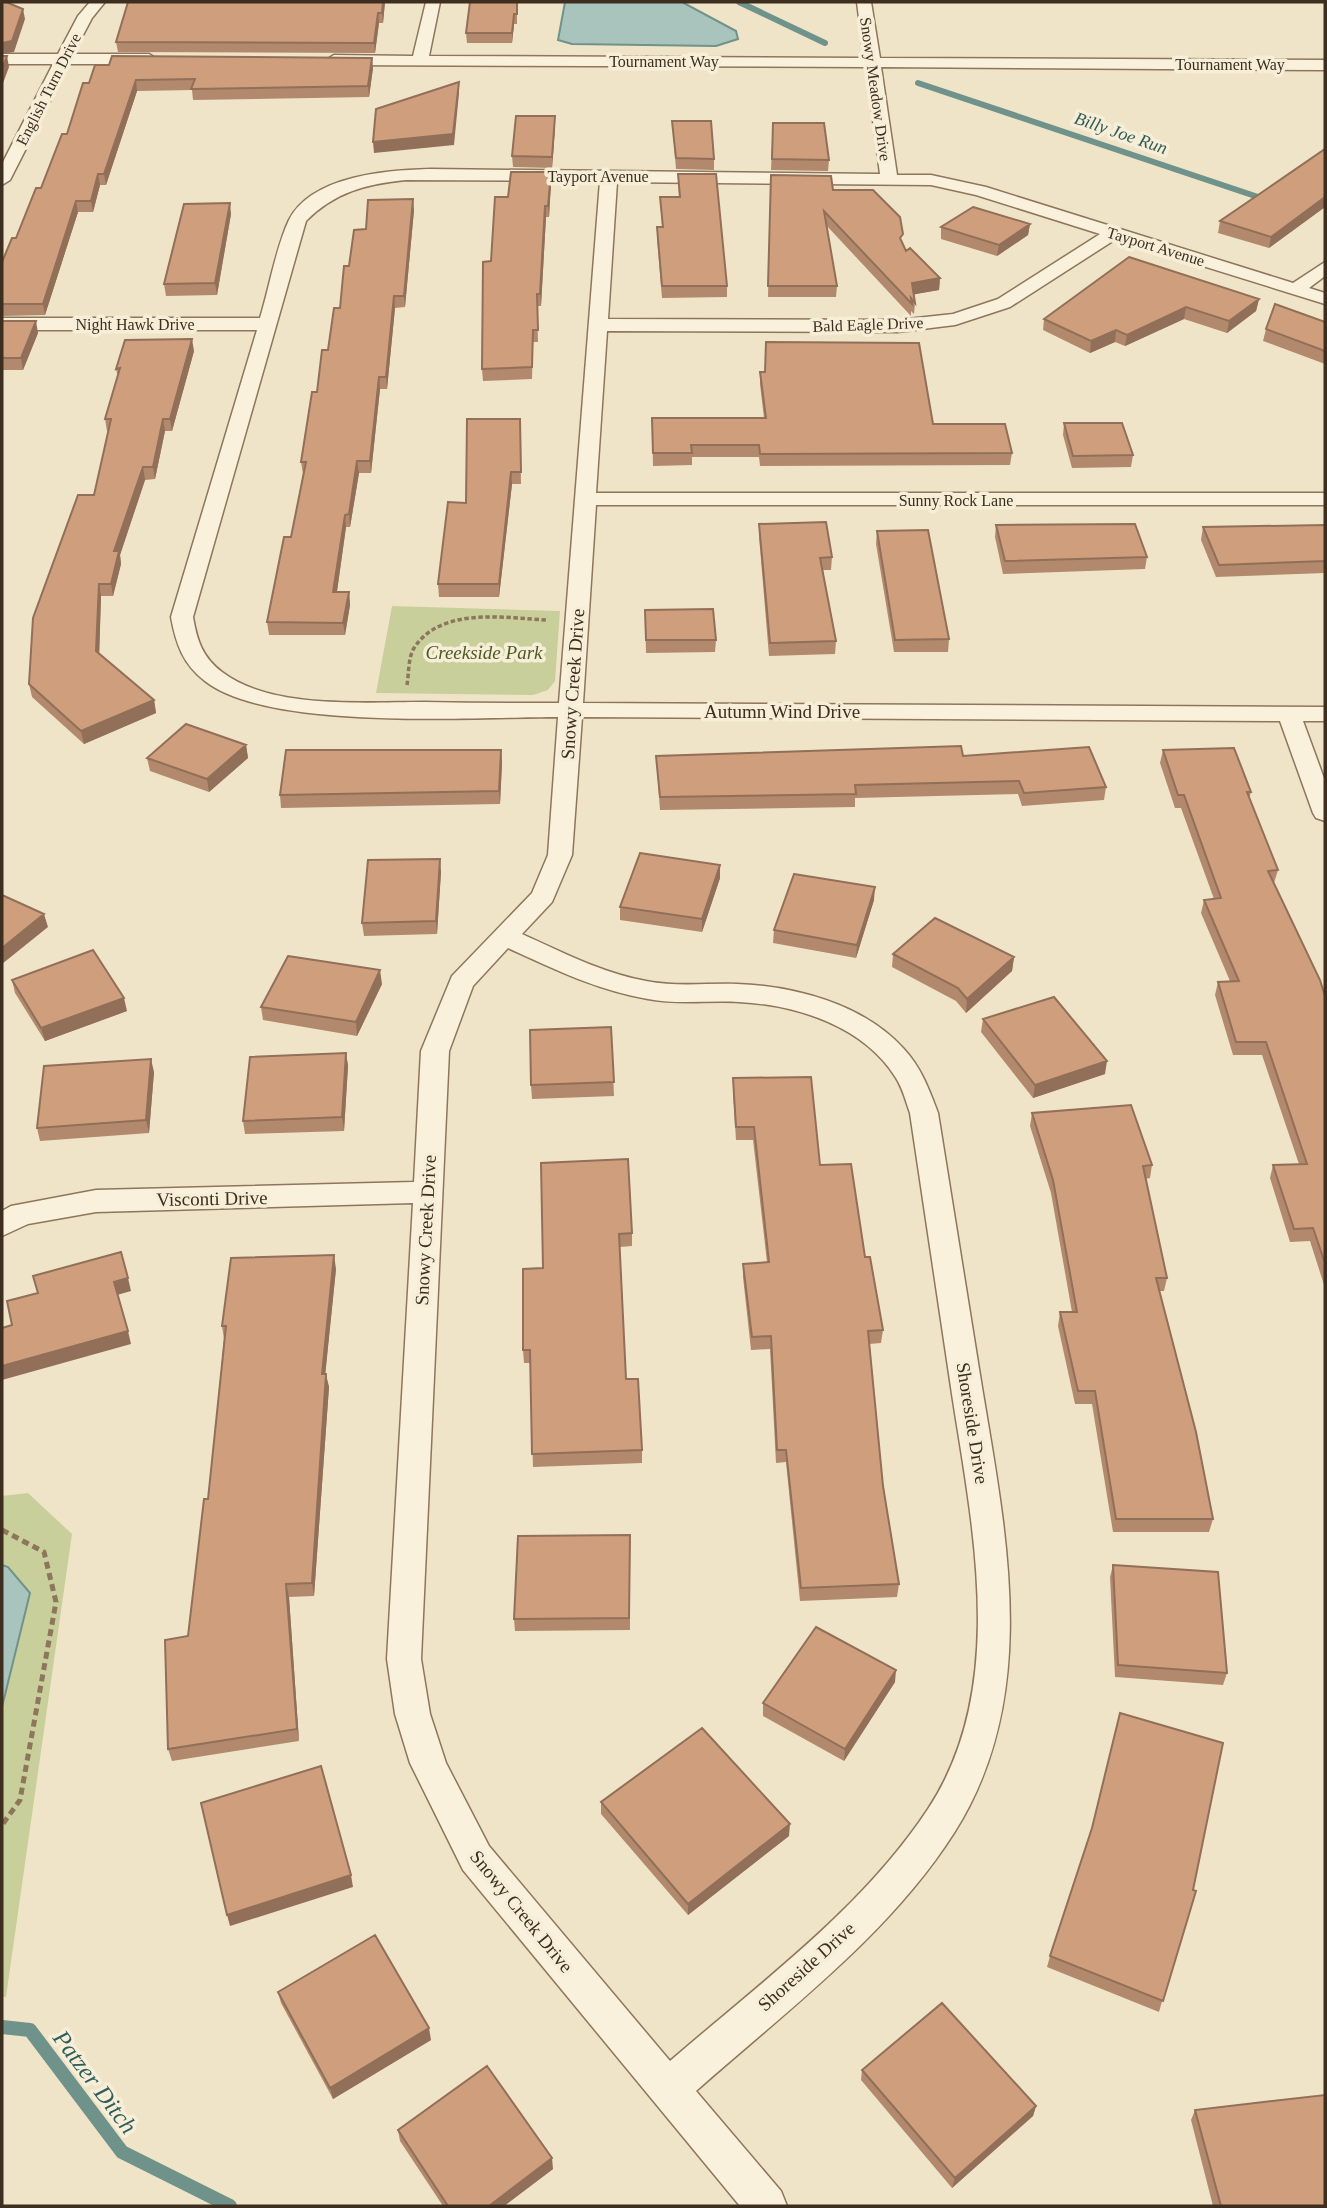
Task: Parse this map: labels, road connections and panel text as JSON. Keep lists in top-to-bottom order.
{
  "streets": {
    "street": [
      "Tournament Way",
      "English Turn Drive",
      "Snowy Meadow Drive",
      "Tayport Avenue",
      "Night Hawk Drive",
      "Bald Eagle Drive",
      "Sunny Rock Lane",
      "Snowy Creek Drive",
      "Autumn Wind Drive",
      "Visconti Drive",
      "Shoreside Drive"
    ]
  },
  "crossings": [
    ["Tournament Way", "Snowy Meadow Drive"],
    ["Snowy Meadow Drive", "Tayport Avenue"],
    ["Tayport Avenue", "Night Hawk Drive"],
    ["Tayport Avenue", "Bald Eagle Drive"],
    ["Tayport Avenue", "Snowy Creek Drive"],
    ["Tayport Avenue", "Autumn Wind Drive"],
    ["Bald Eagle Drive", "Snowy Creek Drive"],
    ["Sunny Rock Lane", "Snowy Creek Drive"],
    ["Snowy Creek Drive", "Autumn Wind Drive"],
    ["Snowy Creek Drive", "Visconti Drive"],
    ["Snowy Creek Drive", "Shoreside Drive"]
  ],
  "water": ["Billy Joe Run", "Patzer Ditch"],
  "parks": ["Creekside Park"]
}
